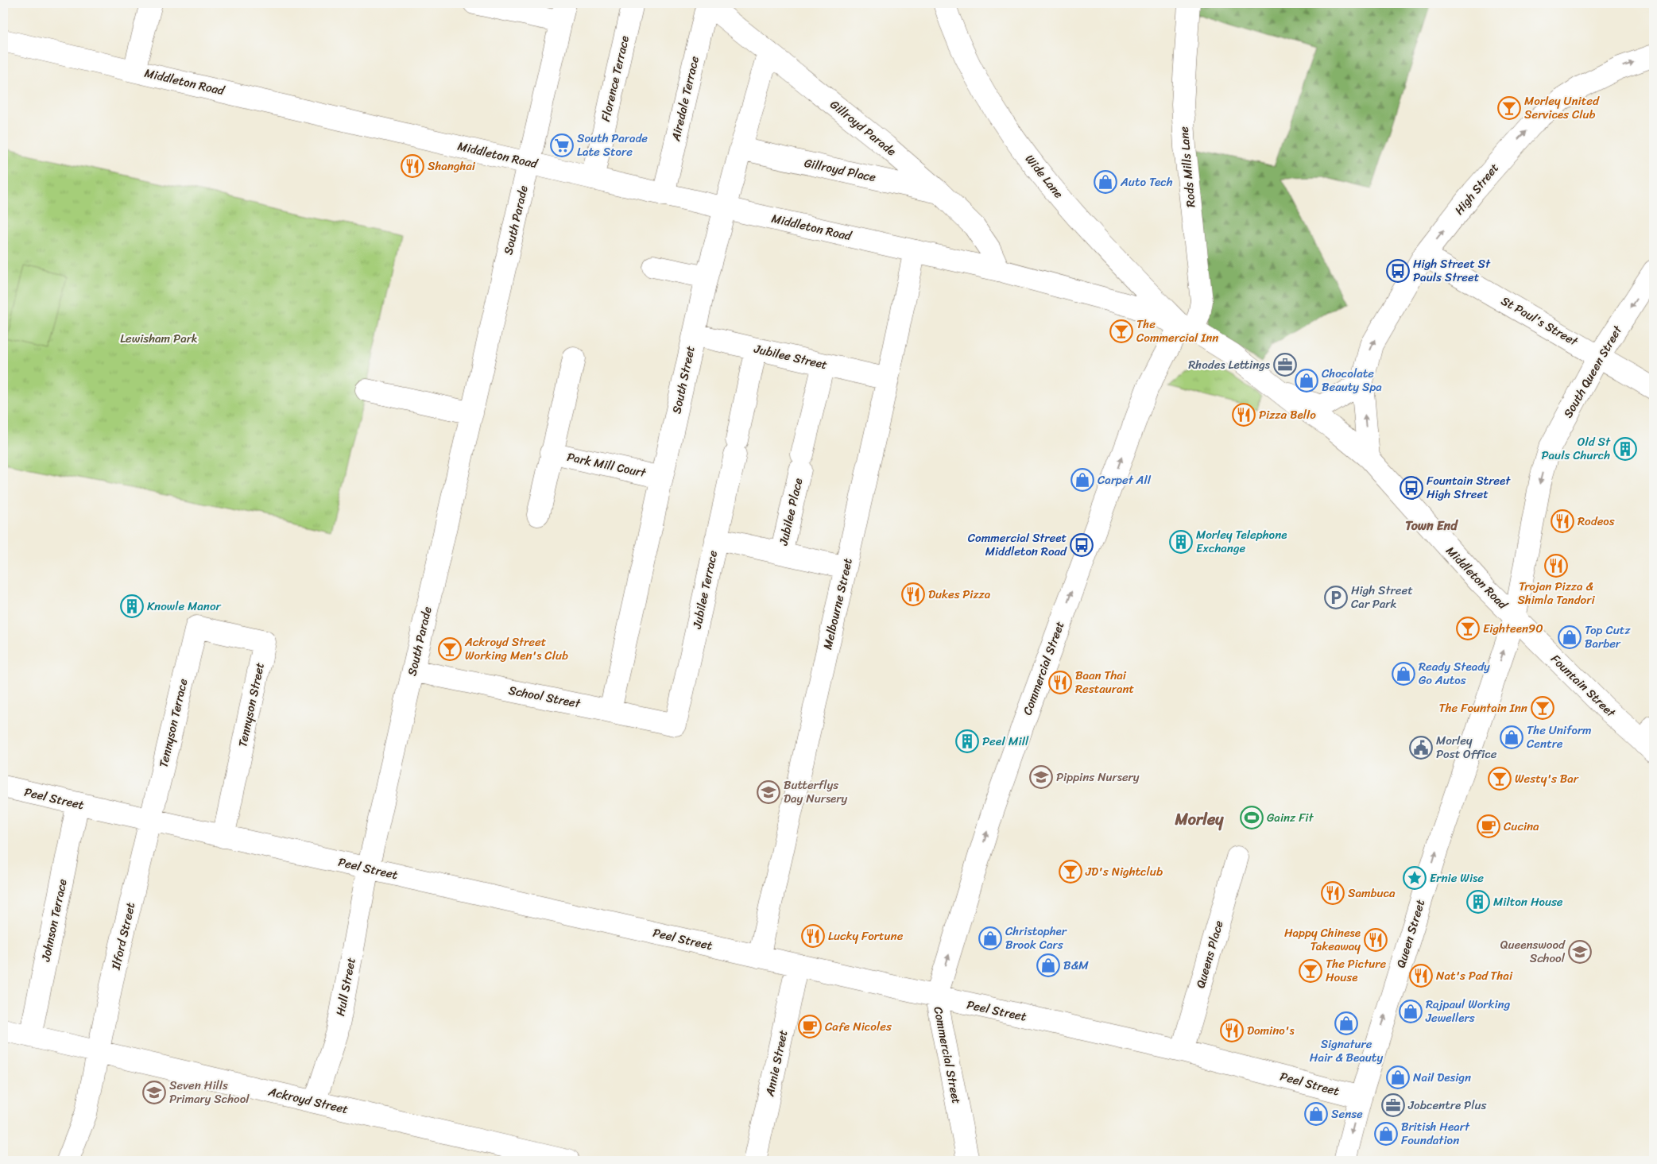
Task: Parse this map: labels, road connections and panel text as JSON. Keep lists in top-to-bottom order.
{
  "streets": {
    "street": [
      "Florence Terrace",
      "Middleton Road",
      "Airedale Terrace",
      "Gillroyd Parade",
      "Rods Mills Lane",
      "Gillroyd Place",
      "Wide Lane",
      "High Street",
      "South Parade",
      "St Paul's Street",
      "Jubilee Street",
      "South Queen Street",
      "South Street",
      "Park Mill Court",
      "Jubilee Place",
      "Jubilee Terrace",
      "Melbourne Street",
      "Commercial Street",
      "Fountain Street",
      "School Street",
      "Tennyson Street",
      "Tennyson Terrace",
      "Peel Street",
      "Johnson Terrace",
      "Queen Street",
      "Ilford Street",
      "Queens Place",
      "Hull Street",
      "Annie Street",
      "Ackroyd Street"
    ]
  },
  "crossings": [
    ["Florence Terrace", "Middleton Road"],
    ["Middleton Road", "Airedale Terrace"],
    ["Middleton Road", "Gillroyd Parade"],
    ["Middleton Road", "Rods Mills Lane"],
    ["Middleton Road", "Wide Lane"],
    ["Middleton Road", "High Street"],
    ["Middleton Road", "South Parade"],
    ["Middleton Road", "South Queen Street"],
    ["Middleton Road", "South Street"],
    ["Middleton Road", "Melbourne Street"],
    ["Middleton Road", "Commercial Street"],
    ["Middleton Road", "Fountain Street"],
    ["Middleton Road", "Queen Street"],
    ["Airedale Terrace", "Gillroyd Parade"],
    ["Gillroyd Parade", "Gillroyd Place"],
    ["Gillroyd Parade", "South Street"],
    ["Rods Mills Lane", "Wide Lane"],
    ["Rods Mills Lane", "Commercial Street"],
    ["Gillroyd Place", "South Street"],
    ["Wide Lane", "Commercial Street"],
    ["High Street", "St Paul's Street"],
    ["South Parade", "School Street"],
    ["South Parade", "Peel Street"],
    ["South Parade", "Hull Street"],
    ["St Paul's Street", "South Queen Street"],
    ["Jubilee Street", "South Street"],
    ["Jubilee Street", "Jubilee Place"],
    ["Jubilee Street", "Jubilee Terrace"],
    ["Jubilee Street", "Melbourne Street"],
    ["South Queen Street", "Fountain Street"],
    ["South Queen Street", "Queen Street"],
    ["South Street", "Park Mill Court"],
    ["South Street", "School Street"],
    ["Jubilee Terrace", "School Street"],
    ["Melbourne Street", "Peel Street"],
    ["Commercial Street", "Peel Street"],
    ["Fountain Street", "Queen Street"],
    ["Tennyson Street", "Tennyson Terrace"],
    ["Tennyson Street", "Peel Street"],
    ["Tennyson Terrace", "Peel Street"],
    ["Tennyson Terrace", "Ilford Street"],
    ["Peel Street", "Johnson Terrace"],
    ["Peel Street", "Queen Street"],
    ["Peel Street", "Ilford Street"],
    ["Peel Street", "Queens Place"],
    ["Peel Street", "Hull Street"],
    ["Peel Street", "Annie Street"],
    ["Johnson Terrace", "Ackroyd Street"],
    ["Ilford Street", "Ackroyd Street"],
    ["Hull Street", "Ackroyd Street"]
  ],
  "one_way": ["High Street", "South Queen Street", "Commercial Street"],
  "districts": ["Town End", "Morley"],
  "parks": ["Lewisham Park"],
  "places": {
    "bar": [
      "Morley United Services Club",
      "The Commercial Inn",
      "Eighteen90",
      "Ackroyd Street Working Men's Club",
      "The Fountain Inn",
      "Westy's Bar",
      "JD's Nightclub",
      "The Picture House"
    ],
    "supermarket": ["South Parade Late Store"],
    "restaurant": [
      "Shanghai",
      "Pizza Bello",
      "Rodeos",
      "Trojan Pizza & Shimla Tandori",
      "Dukes Pizza",
      "Baan Thai Restaurant",
      "Sambuca",
      "Lucky Fortune",
      "Happy Chinese Takeaway",
      "Nat's Pad Thai",
      "Domino's"
    ],
    "shop": [
      "Auto Tech",
      "Chocolate Beauty Spa",
      "Carpet All",
      "Top Cutz Barber",
      "Ready Steady Go Autos",
      "The Uniform Centre",
      "Christopher Brook Cars",
      "B&M",
      "Rajpaul Working Jewellers",
      "Signature Hair & Beauty",
      "Nail Design",
      "Sense",
      "British Heart Foundation"
    ],
    "bus stop": ["High Street St Pauls Street", "Fountain Street High Street", "Commercial Street Middleton Road"],
    "office": ["Rhodes Lettings", "Jobcentre Plus"],
    "building": [
      "Old St Pauls Church",
      "Morley Telephone Exchange",
      "Knowle Manor",
      "Peel Mill",
      "Milton House"
    ],
    "parking": ["High Street Car Park"],
    "public building": ["Morley Post Office"],
    "school or university": [
      "Pippins Nursery",
      "Butterflys Day Nursery",
      "Queenswood School",
      "Seven Hills Primary School"
    ],
    "sports": ["Gainz Fit"],
    "cafe": ["Cucina", "Cafe Nicoles"],
    "place": ["Ernie Wise"]
  }
}
